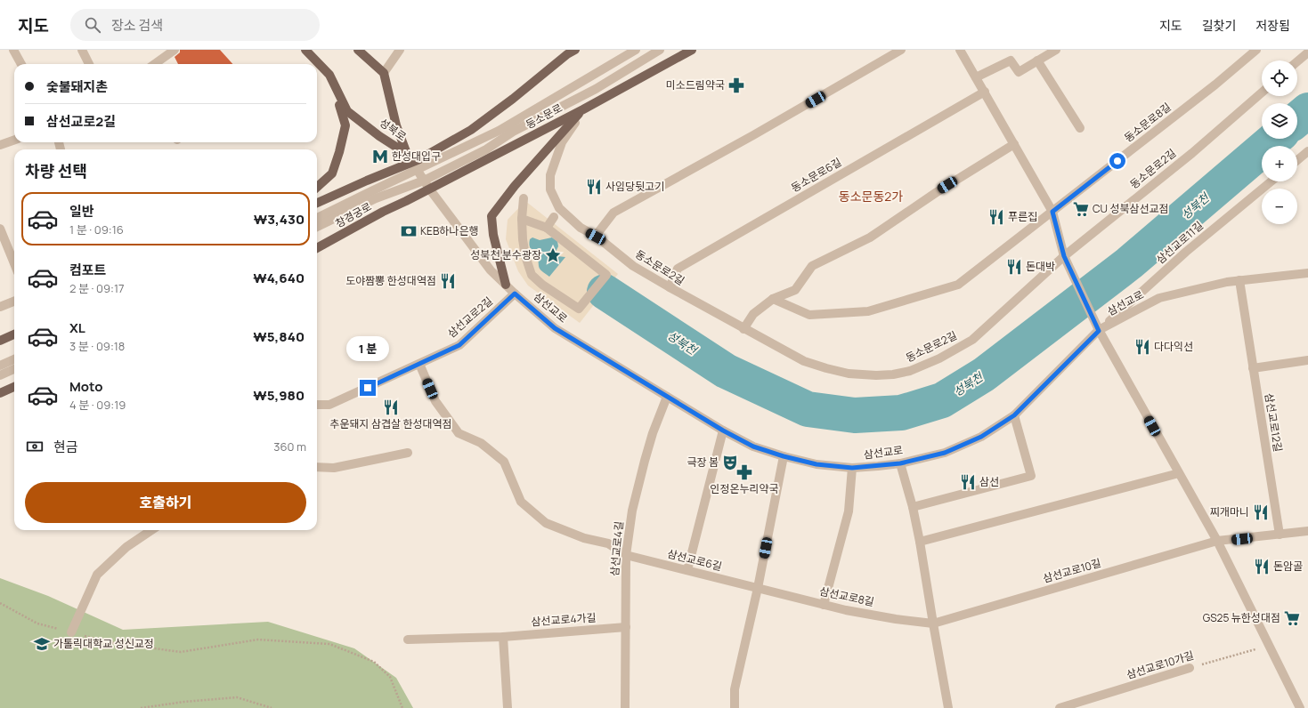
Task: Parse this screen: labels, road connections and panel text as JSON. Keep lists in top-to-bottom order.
{
  "streets": {
    "main road": ["동소문로", "성북로", "창경궁로"],
    "street": [
      "동소문로8길",
      "동소문로2길",
      "동소문로6길",
      "삼선교로11길",
      "삼선교로",
      "삼선교로2길",
      "삼선교로12길",
      "삼선교로4길",
      "삼선교로6길",
      "삼선교로10길",
      "삼선교로8길",
      "삼선교로4가길",
      "삼선교로10가길"
    ]
  },
  "crossings": [
    ["동소문로", "동소문로2길"],
    ["동소문로", "창경궁로"],
    ["동소문로", "삼선교로"],
    ["성북로", "삼선교로"],
    ["동소문로2길", "동소문로6길"],
    ["삼선교로11길", "삼선교로"],
    ["삼선교로", "삼선교로2길"],
    ["삼선교로", "삼선교로4길"],
    ["삼선교로", "삼선교로8길"],
    ["삼선교로12길", "삼선교로10길"],
    ["삼선교로4길", "삼선교로6길"],
    ["삼선교로4길", "삼선교로4가길"],
    ["삼선교로6길", "삼선교로8길"],
    ["삼선교로10길", "삼선교로8길"]
  ],
  "districts": ["동소문동2가"],
  "water": ["성북천"],
  "places": {
    "pharmacy": ["미소드림약국", "인정온누리약국"],
    "metro station": ["한성대입구"],
    "restaurant": [
      "사임당뒷고기",
      "푸른집",
      "돈대박",
      "도야짬뽕 한성대역점",
      "다다익선",
      "추운돼지 삼겹살 한성대역점",
      "삼선",
      "찌개마니",
      "돈암골"
    ],
    "supermarket": ["CU 성북삼선교점", "GS25 뉴한성대점"],
    "bank": ["KEB하나은행"],
    "place": ["성북천 분수광장"],
    "theatre": ["극장 봄"],
    "school or university": ["가톨릭대학교 성신교정"]
  },
  "page": {
    "header": "지도",
    "search": "장소 검색",
    "nav": ["지도", "길찾기", "저장됨"],
    "map_buttons": ["+", "−"],
    "banner": ["숯불돼지촌", "삼선교로2길"],
    "heading": "차량 선택",
    "list": [
      {
        "name": "일반",
        "note": "1 분 · 09:16",
        "value": "₩3,430"
      },
      {
        "name": "컴포트",
        "note": "2 분 · 09:17",
        "value": "₩4,640"
      },
      {
        "name": "XL",
        "note": "3 분 · 09:18",
        "value": "₩5,840"
      },
      {
        "name": "Moto",
        "note": "4 분 · 09:19",
        "value": "₩5,980"
      }
    ],
    "bubble": "1 분",
    "pay": ["현금", "360 m"],
    "buttons": "호출하기"
  }
}
